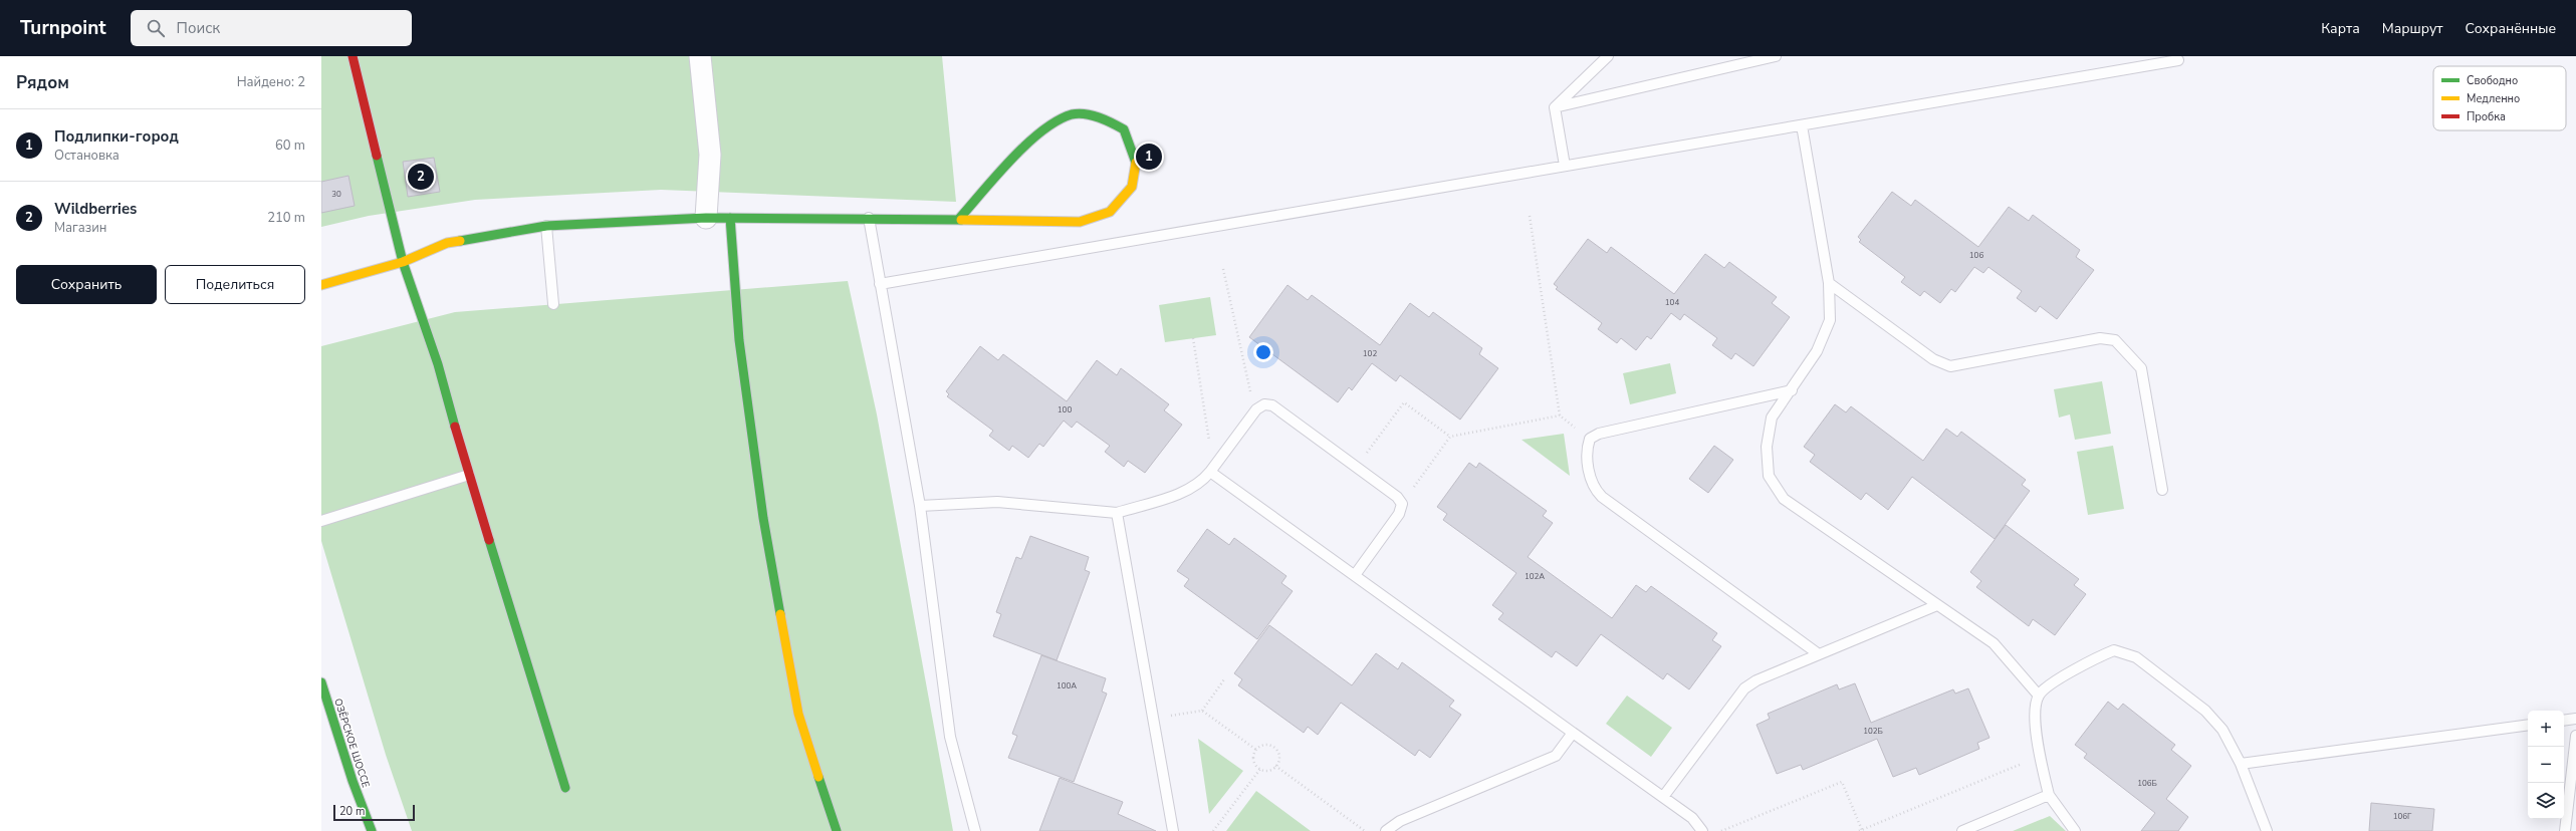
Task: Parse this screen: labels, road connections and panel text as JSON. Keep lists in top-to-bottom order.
{
  "streets": {
    "street": ["ОЗЁРСКОЕ ШОССЕ"]
  },
  "house_numbers": [
    "30",
    "106",
    "104",
    "102",
    "100",
    "102А",
    "100А",
    "102Б",
    "106Б",
    "106Г"
  ],
  "legend": ["Свободно", "Медленно", "Пробка"],
  "scale_bar": "20 m",
  "page": {
    "header": "Turnpoint",
    "search": "Поиск",
    "nav": ["Карта", "Маршрут", "Сохранённые"],
    "heading": ["Рядом", "Найдено: 2"],
    "list": [
      {
        "mark": "1",
        "name": "Подлипки-город",
        "note": "Остановка",
        "value": "60 m"
      },
      {
        "mark": "2",
        "name": "Wildberries",
        "note": "Магазин",
        "value": "210 m"
      }
    ],
    "pins": ["1", "2"],
    "buttons": ["Сохранить", "Поделиться"],
    "map_buttons": ["+", "−"],
    "scale": "20 m"
  }
}
